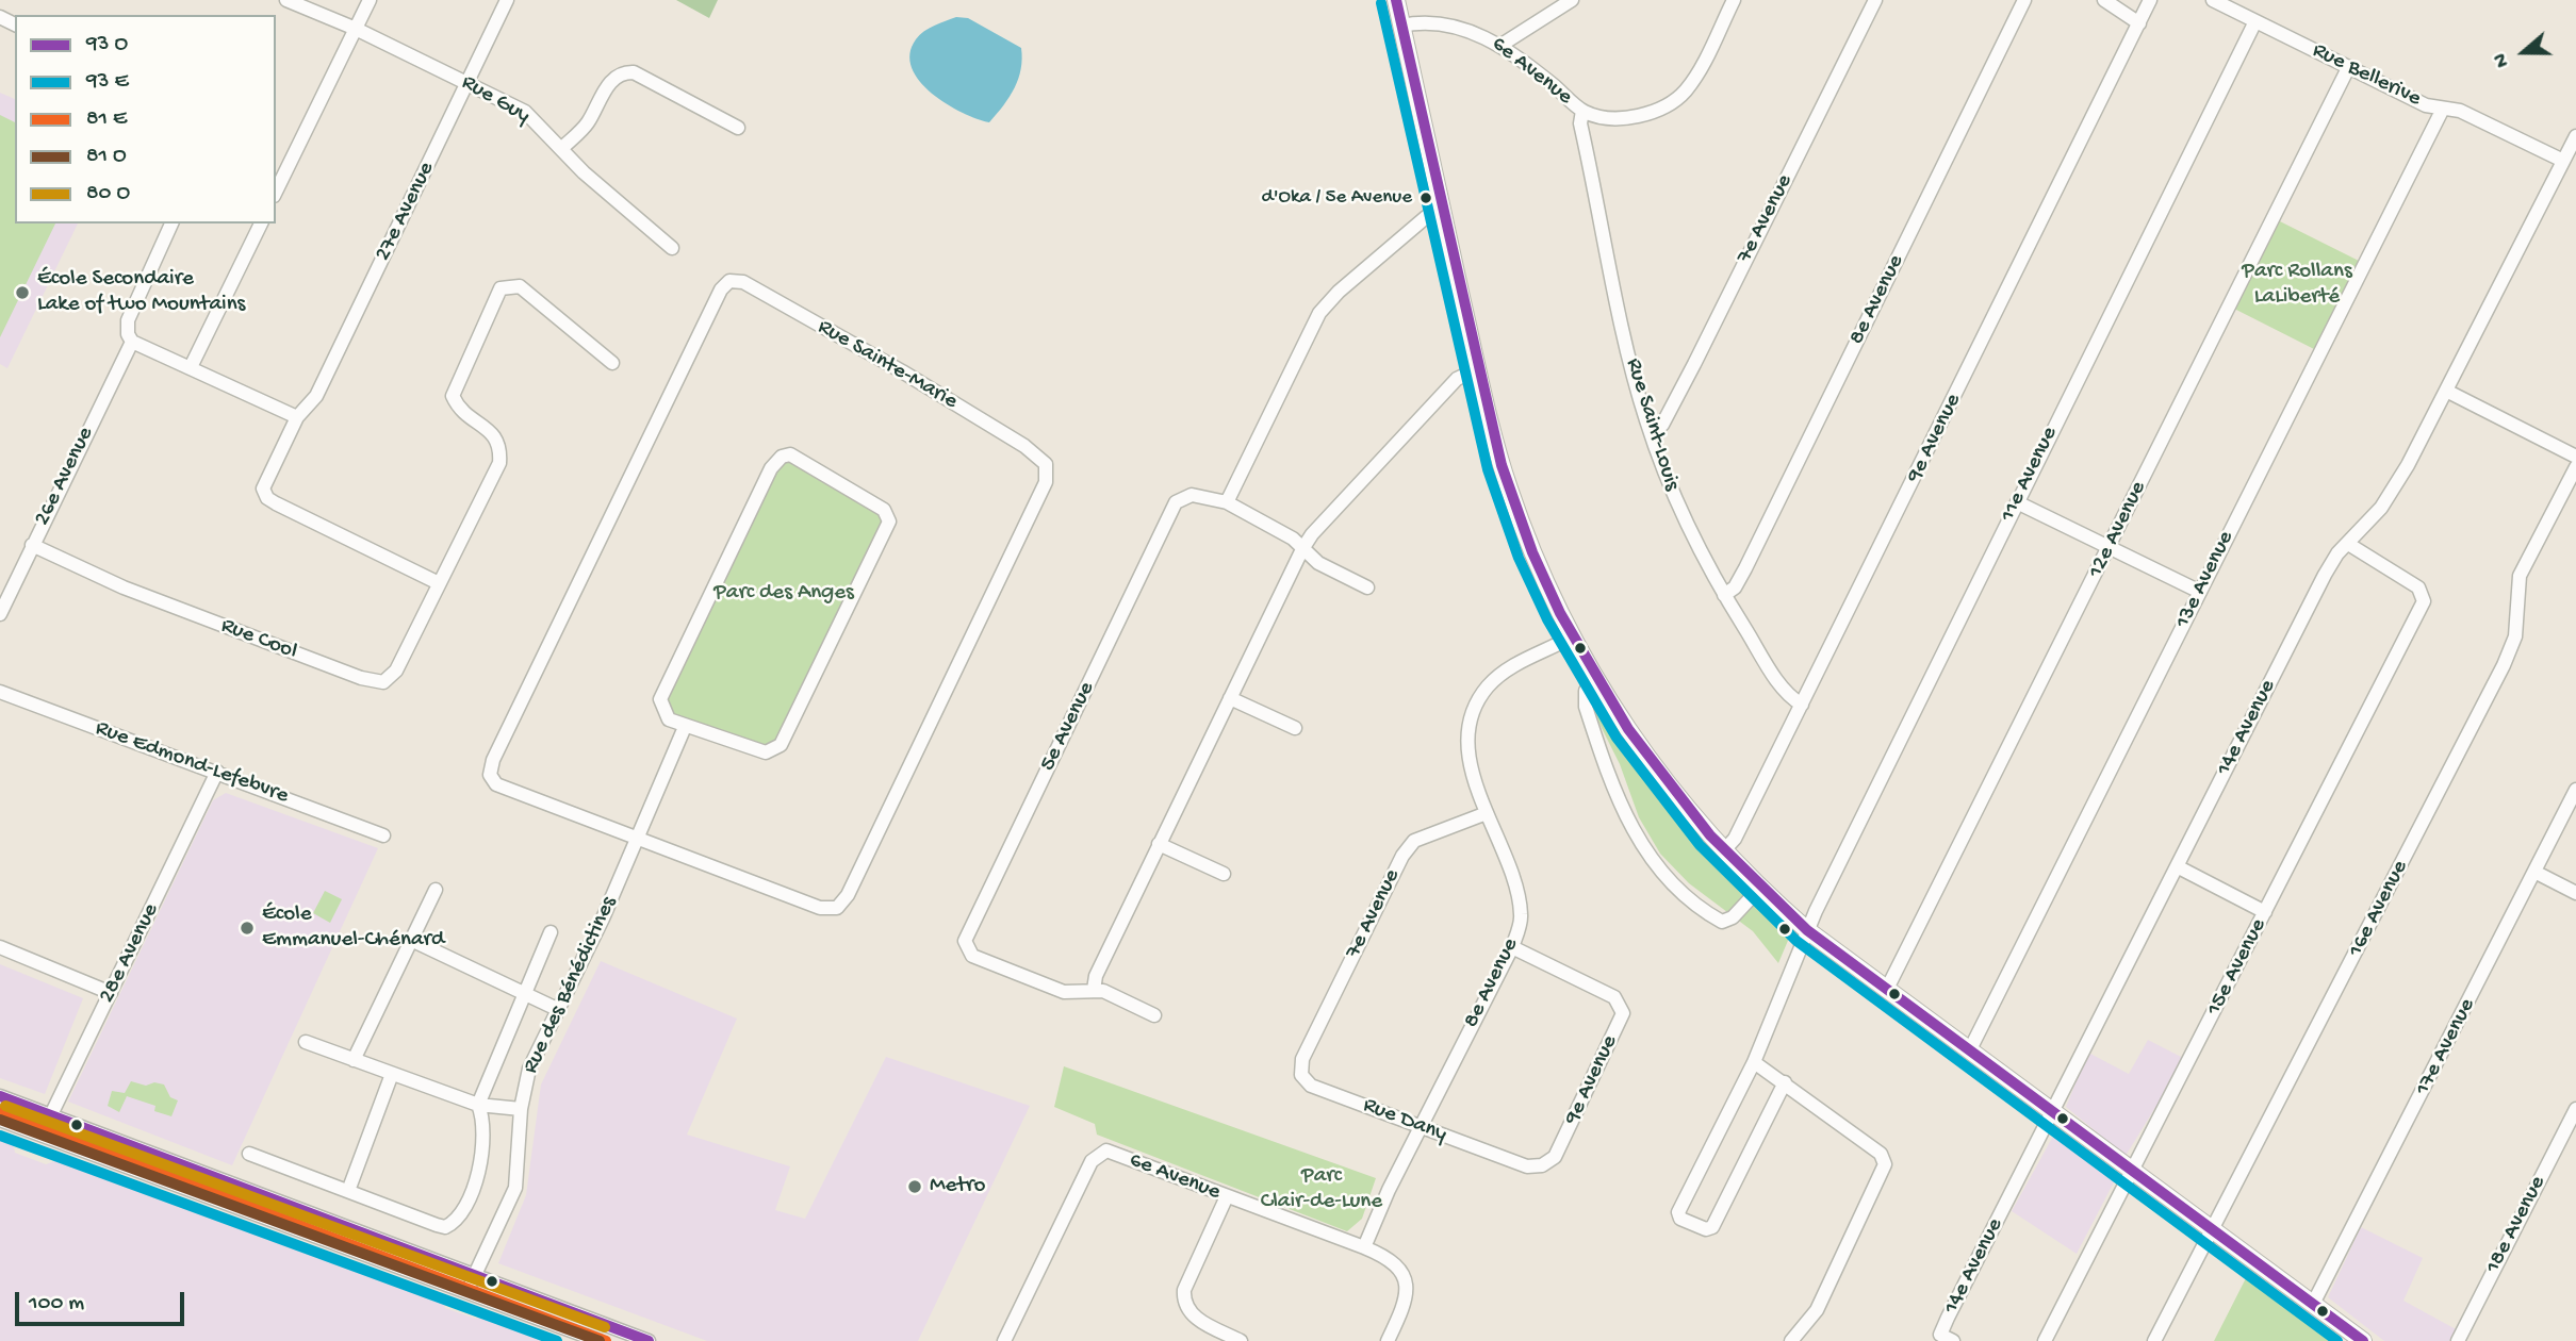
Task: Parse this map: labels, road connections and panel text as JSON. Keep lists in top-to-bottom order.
{
  "streets": {
    "street": [
      "6e Avenue",
      "Rue Bellerive",
      "Rue Guy",
      "27e Avenue",
      "7e Avenue",
      "8e Avenue",
      "Rue Sainte-Marie",
      "Rue Saint-Louis",
      "9e Avenue",
      "11e Avenue",
      "26e Avenue",
      "12e Avenue",
      "13e Avenue",
      "Rue Cool",
      "5e Avenue",
      "14e Avenue",
      "Rue Edmond-Lefebvre",
      "16e Avenue",
      "28e Avenue",
      "15e Avenue",
      "Rue des Bénédictines",
      "17e Avenue",
      "Rue Dany",
      "18e Avenue"
    ]
  },
  "crossings": [
    ["6e Avenue", "8e Avenue"],
    ["6e Avenue", "Rue Saint-Louis"],
    ["Rue Bellerive", "11e Avenue"],
    ["Rue Bellerive", "12e Avenue"],
    ["Rue Bellerive", "13e Avenue"],
    ["Rue Bellerive", "14e Avenue"],
    ["Rue Guy", "27e Avenue"],
    ["27e Avenue", "Rue Cool"],
    ["7e Avenue", "8e Avenue"],
    ["7e Avenue", "Rue Saint-Louis"],
    ["7e Avenue", "Rue Dany"],
    ["8e Avenue", "Rue Saint-Louis"],
    ["8e Avenue", "9e Avenue"],
    ["8e Avenue", "Rue Dany"],
    ["Rue Sainte-Marie", "Rue des Bénédictines"],
    ["Rue Saint-Louis", "9e Avenue"],
    ["9e Avenue", "Rue Dany"],
    ["26e Avenue", "Rue Cool"],
    ["14e Avenue", "15e Avenue"],
    ["Rue Edmond-Lefebvre", "28e Avenue"]
  ],
  "parks": ["Parc Rollans LaLiberté", "Parc des Anges", "Parc Clair-de-Lune"],
  "places": [
    "d'Oka / 5e Avenue",
    "École Secondaire Lake of two Mountains",
    "École Emmanuel-Chénard",
    "Metro"
  ],
  "legend": [
    "93 O",
    "93 E",
    "81 E",
    "81 O",
    "80 O"
  ],
  "scale_bar": "100 m",
  "north": "left"
}
